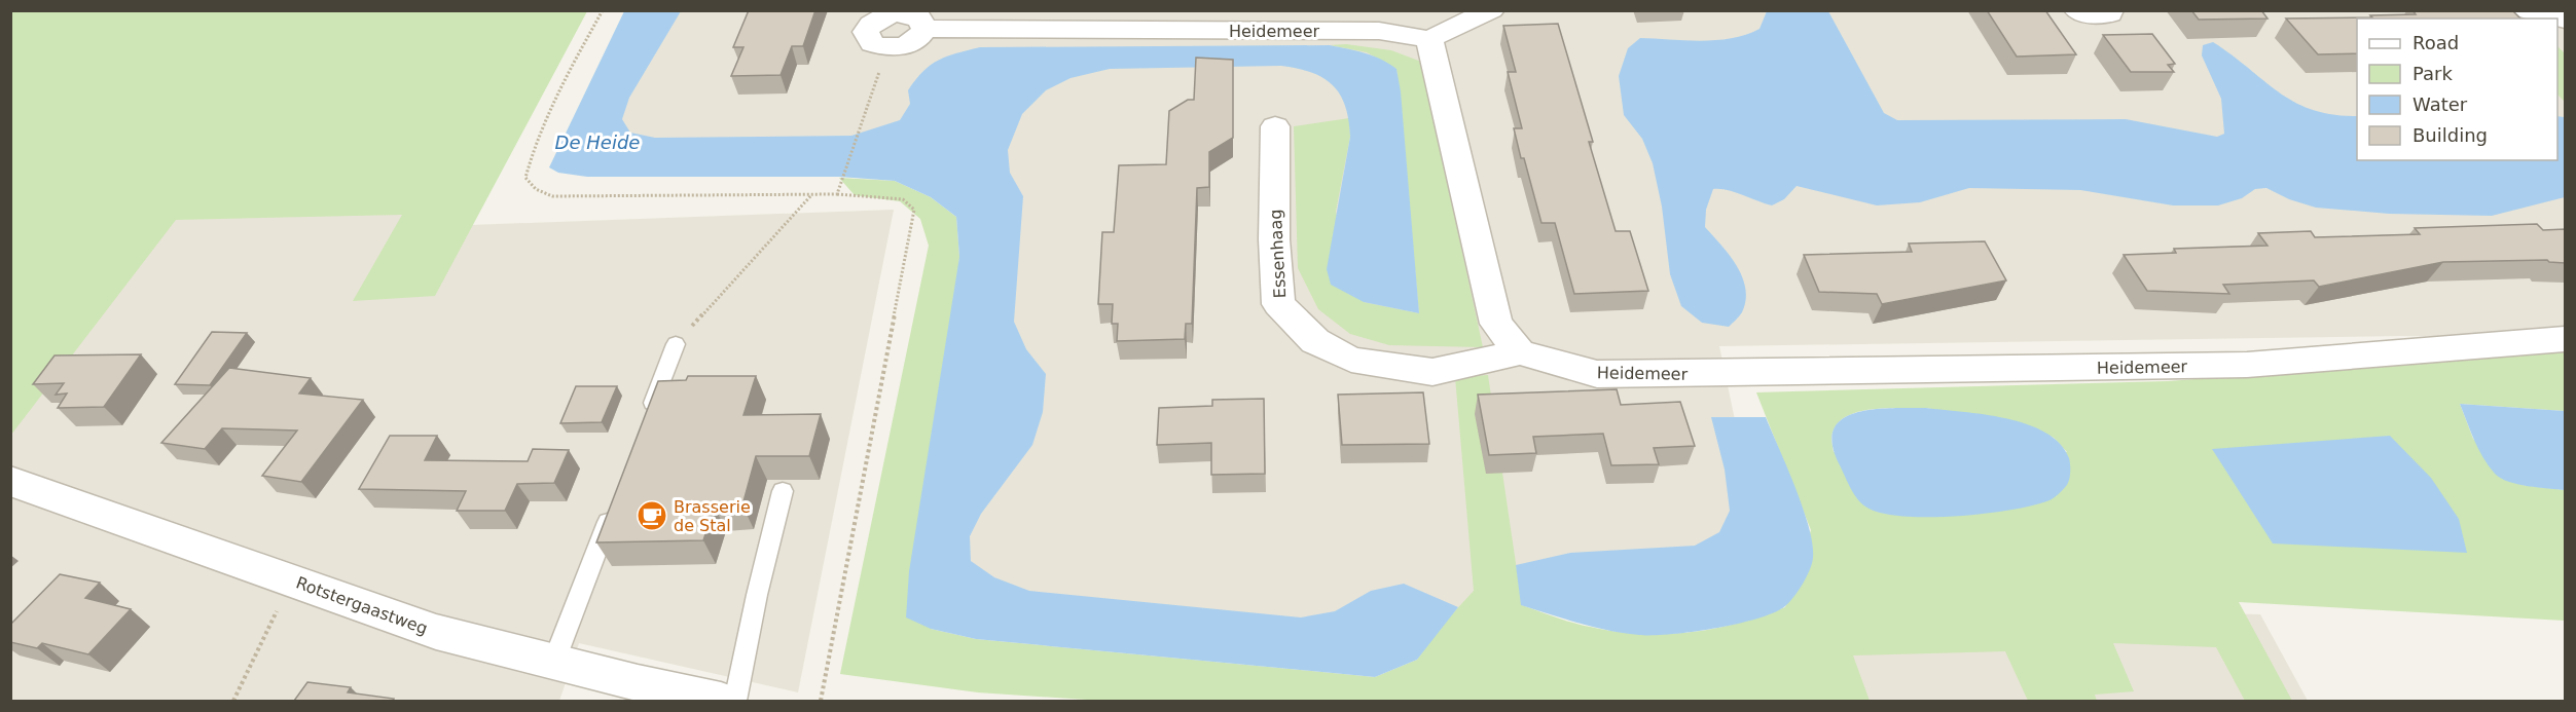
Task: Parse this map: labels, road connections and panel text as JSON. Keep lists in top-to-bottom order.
{
  "streets": {
    "street": ["Heidemeer", "Essenhaag", "Rotstergaastweg"]
  },
  "crossings": [
    ["Heidemeer", "Essenhaag"]
  ],
  "water": ["De Heide"],
  "places": {
    "cafe": ["Brasserie de Stal"]
  },
  "legend": [
    "Road",
    "Park",
    "Water",
    "Building"
  ]
}
